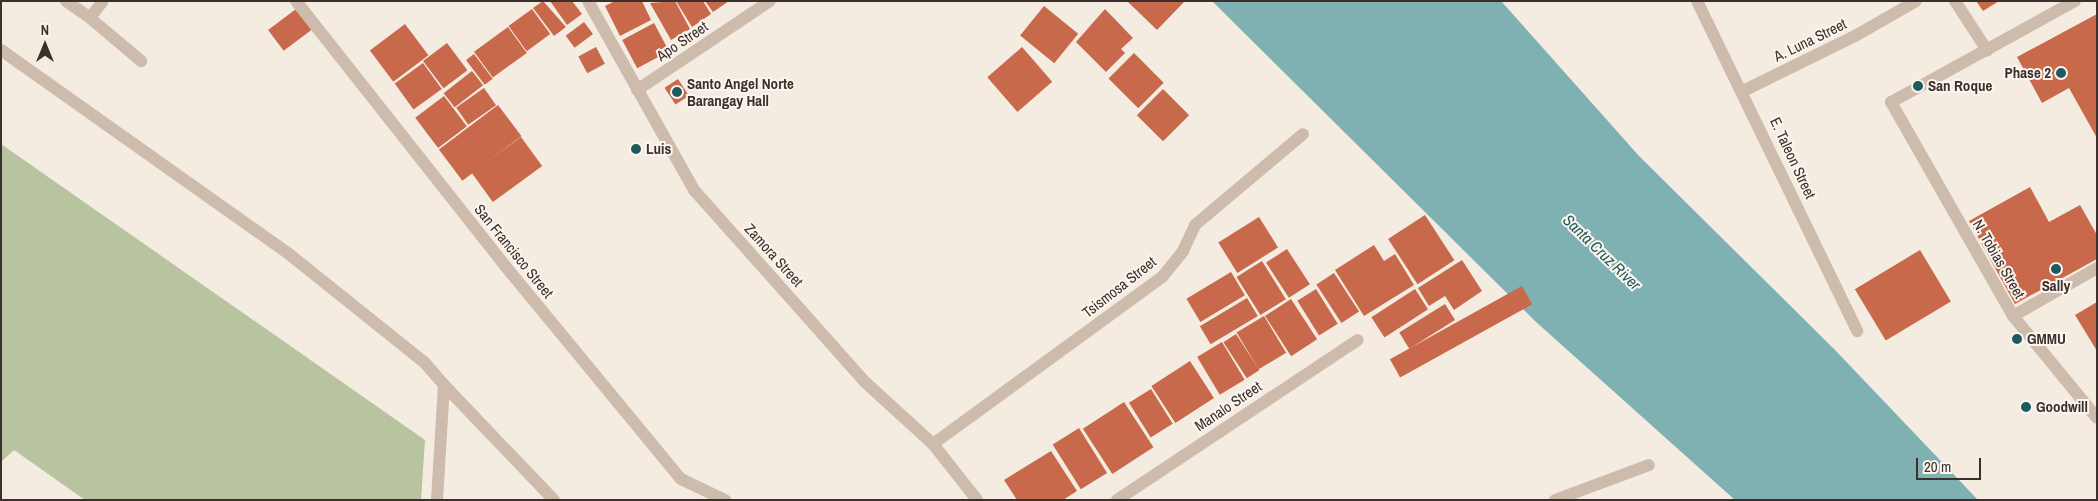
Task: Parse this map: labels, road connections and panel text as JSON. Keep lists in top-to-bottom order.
{
  "streets": {
    "street": [
      "A. Luna Street",
      "Apo Street",
      "E. Taleon Street",
      "San Francisco Street",
      "Zamora Street",
      "N. Tobias Street",
      "Tsismosa Street",
      "Manalo Street"
    ]
  },
  "crossings": [
    ["A. Luna Street", "E. Taleon Street"],
    ["Apo Street", "Zamora Street"],
    ["Zamora Street", "Tsismosa Street"]
  ],
  "water": ["Santa Cruz River"],
  "places": [
    "Phase 2",
    "San Roque",
    "Santo Angel Norte Barangay Hall",
    "Luis",
    "Sally",
    "GMMU",
    "Goodwill"
  ],
  "scale_bar": "20 m",
  "north": "top"
}
